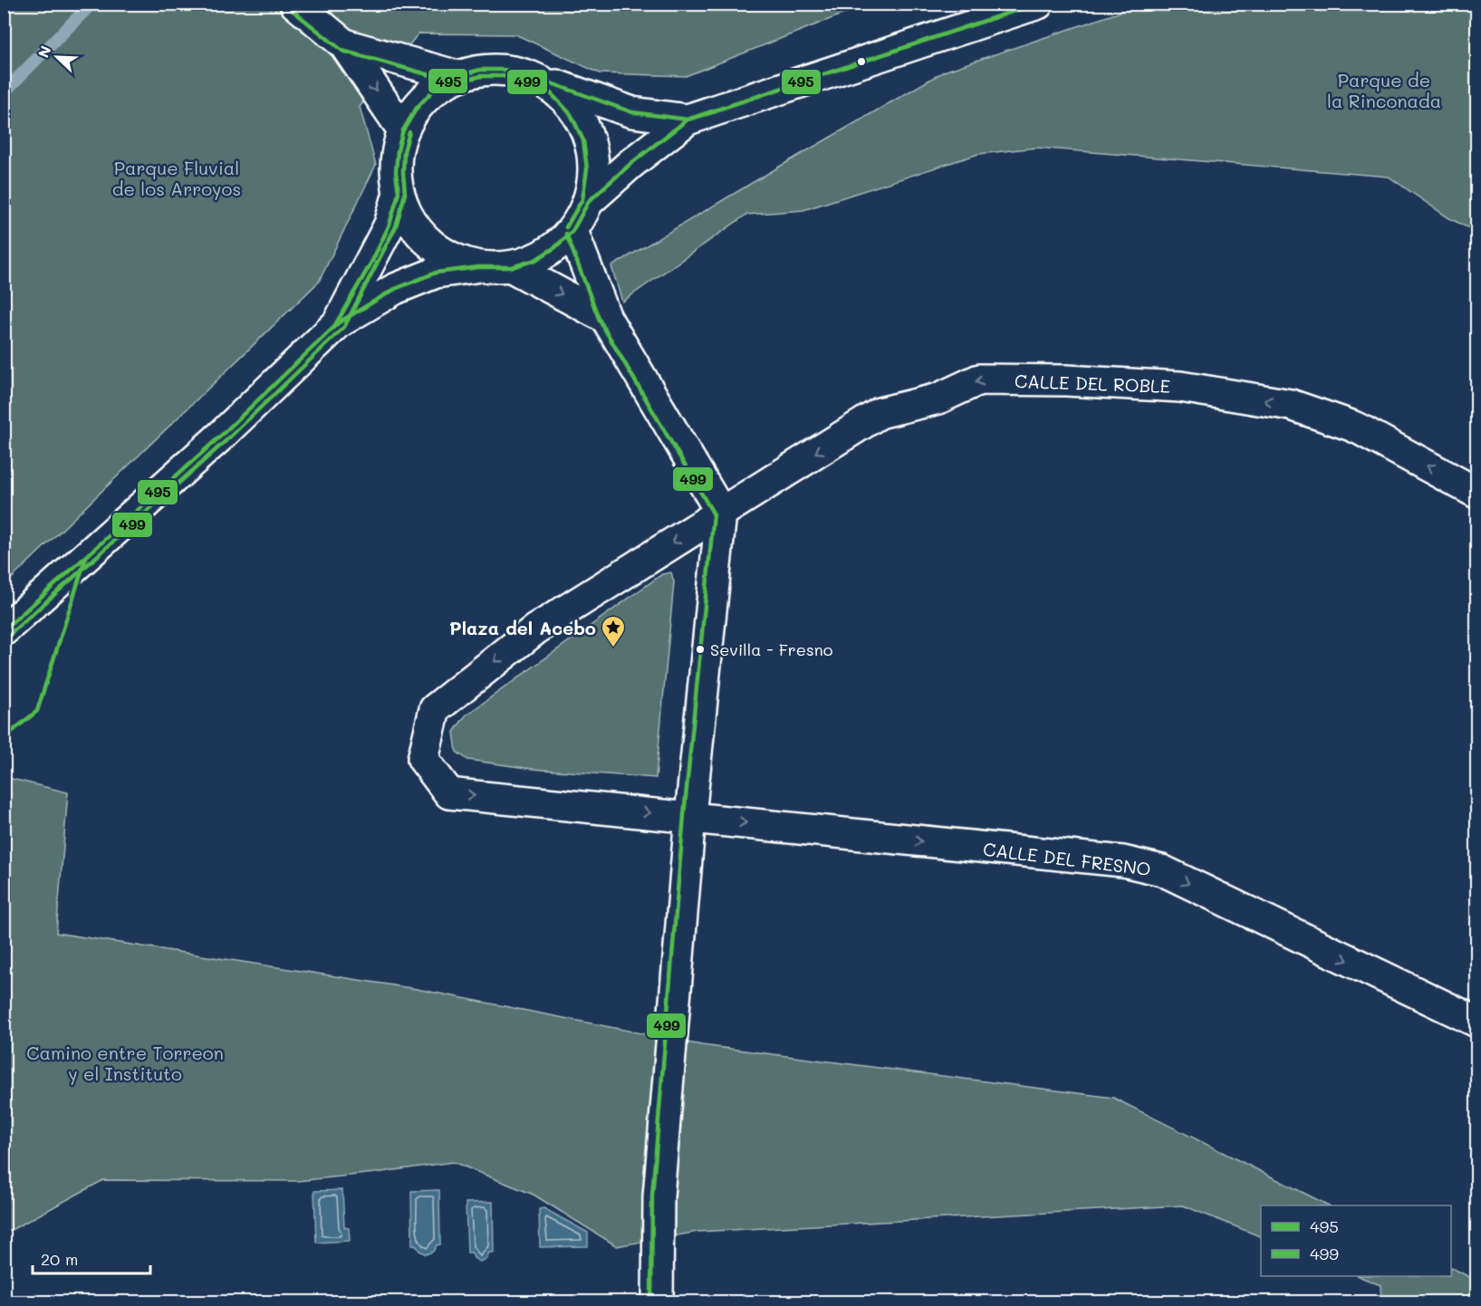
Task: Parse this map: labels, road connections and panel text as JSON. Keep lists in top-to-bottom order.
{
  "streets": {
    "street": ["CALLE DEL ROBLE", "CALLE DEL FRESNO"]
  },
  "one_way": ["CALLE DEL ROBLE", "CALLE DEL FRESNO"],
  "parks": ["Parque de la Rinconada", "Parque Fluvial de los Arroyos", "Camino entre Torreon y el Instituto"],
  "places": {
    "place": ["Plaza del Acebo"],
    "other": ["Sevilla - Fresno"]
  },
  "lines": ["transit line 495", "transit line 499"],
  "legend": ["495", "499"],
  "scale_bar": "20 m",
  "north": "top left"
}
